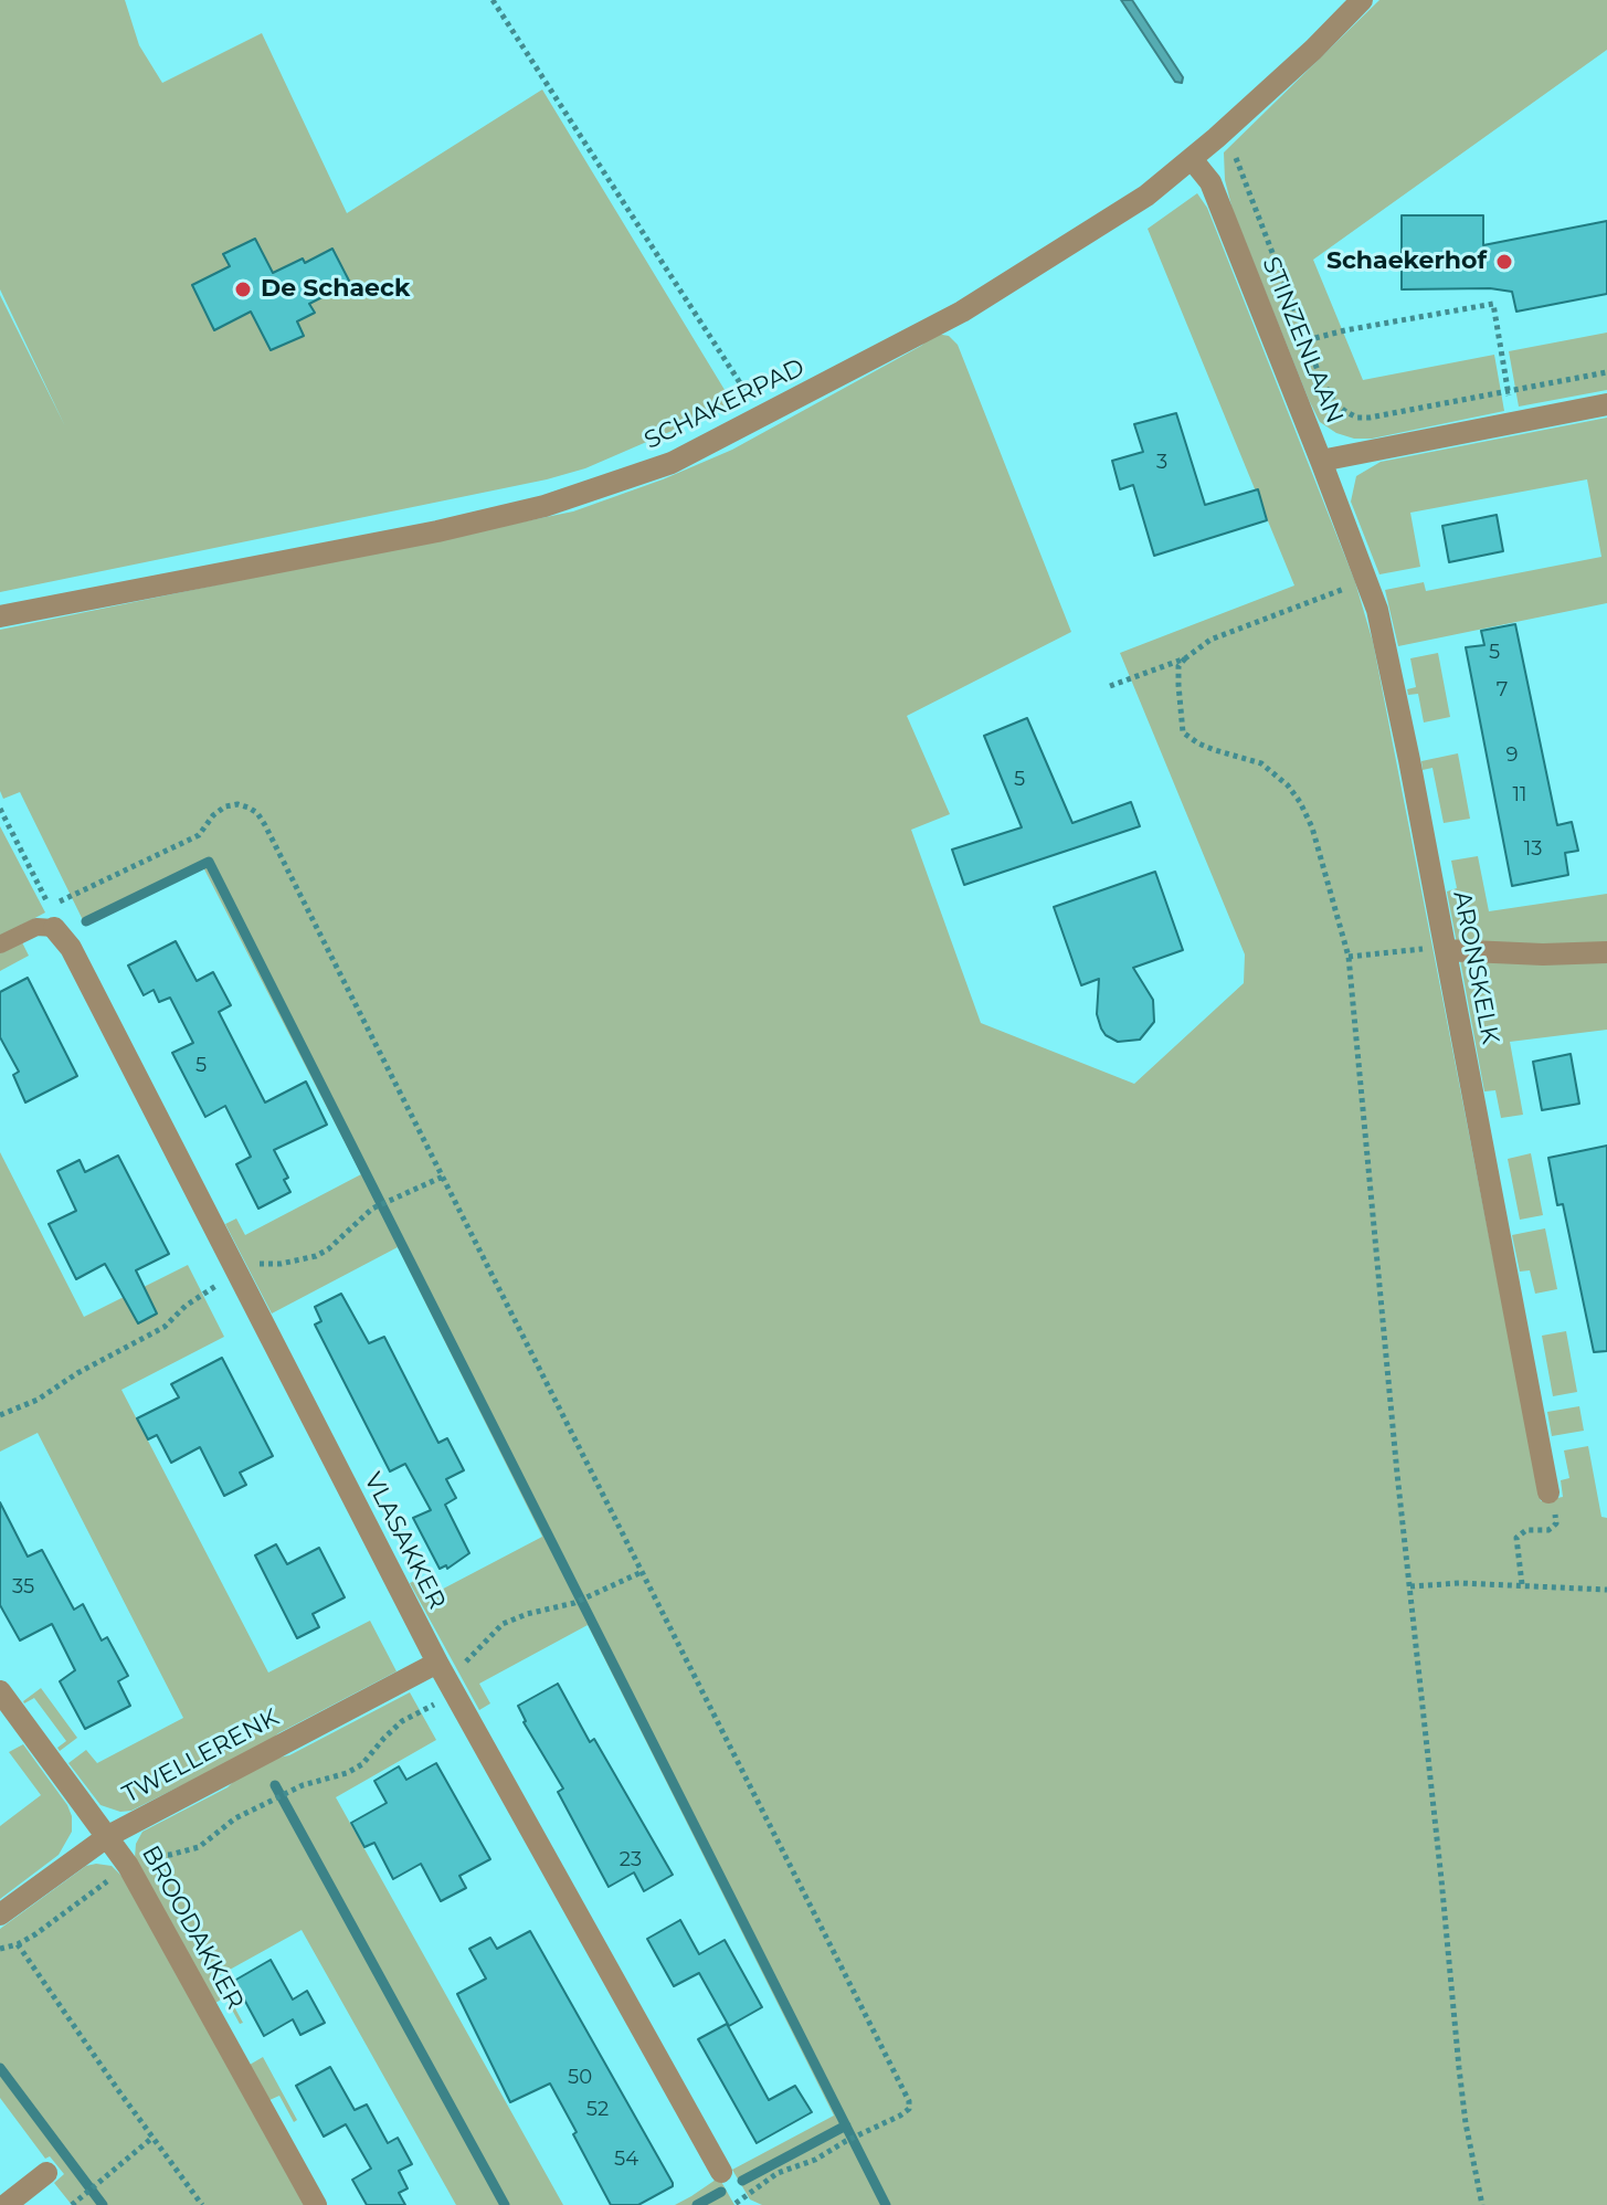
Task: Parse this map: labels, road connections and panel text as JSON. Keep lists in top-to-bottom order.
{
  "streets": {
    "street": [
      "STINZENLAAN",
      "SCHAKERPAD",
      "ARONSKELK",
      "VLASAKKER",
      "TWELLERENK",
      "BROODAKKER"
    ]
  },
  "crossings": [
    ["STINZENLAAN", "SCHAKERPAD"],
    ["STINZENLAAN", "ARONSKELK"],
    ["VLASAKKER", "TWELLERENK"],
    ["TWELLERENK", "BROODAKKER"]
  ],
  "places": ["Schaekerhof", "De Schaeck"],
  "house_numbers": [
    "3",
    "5",
    "7",
    "9",
    "5",
    "11",
    "13",
    "5",
    "35",
    "23",
    "50",
    "52",
    "54"
  ]
}
